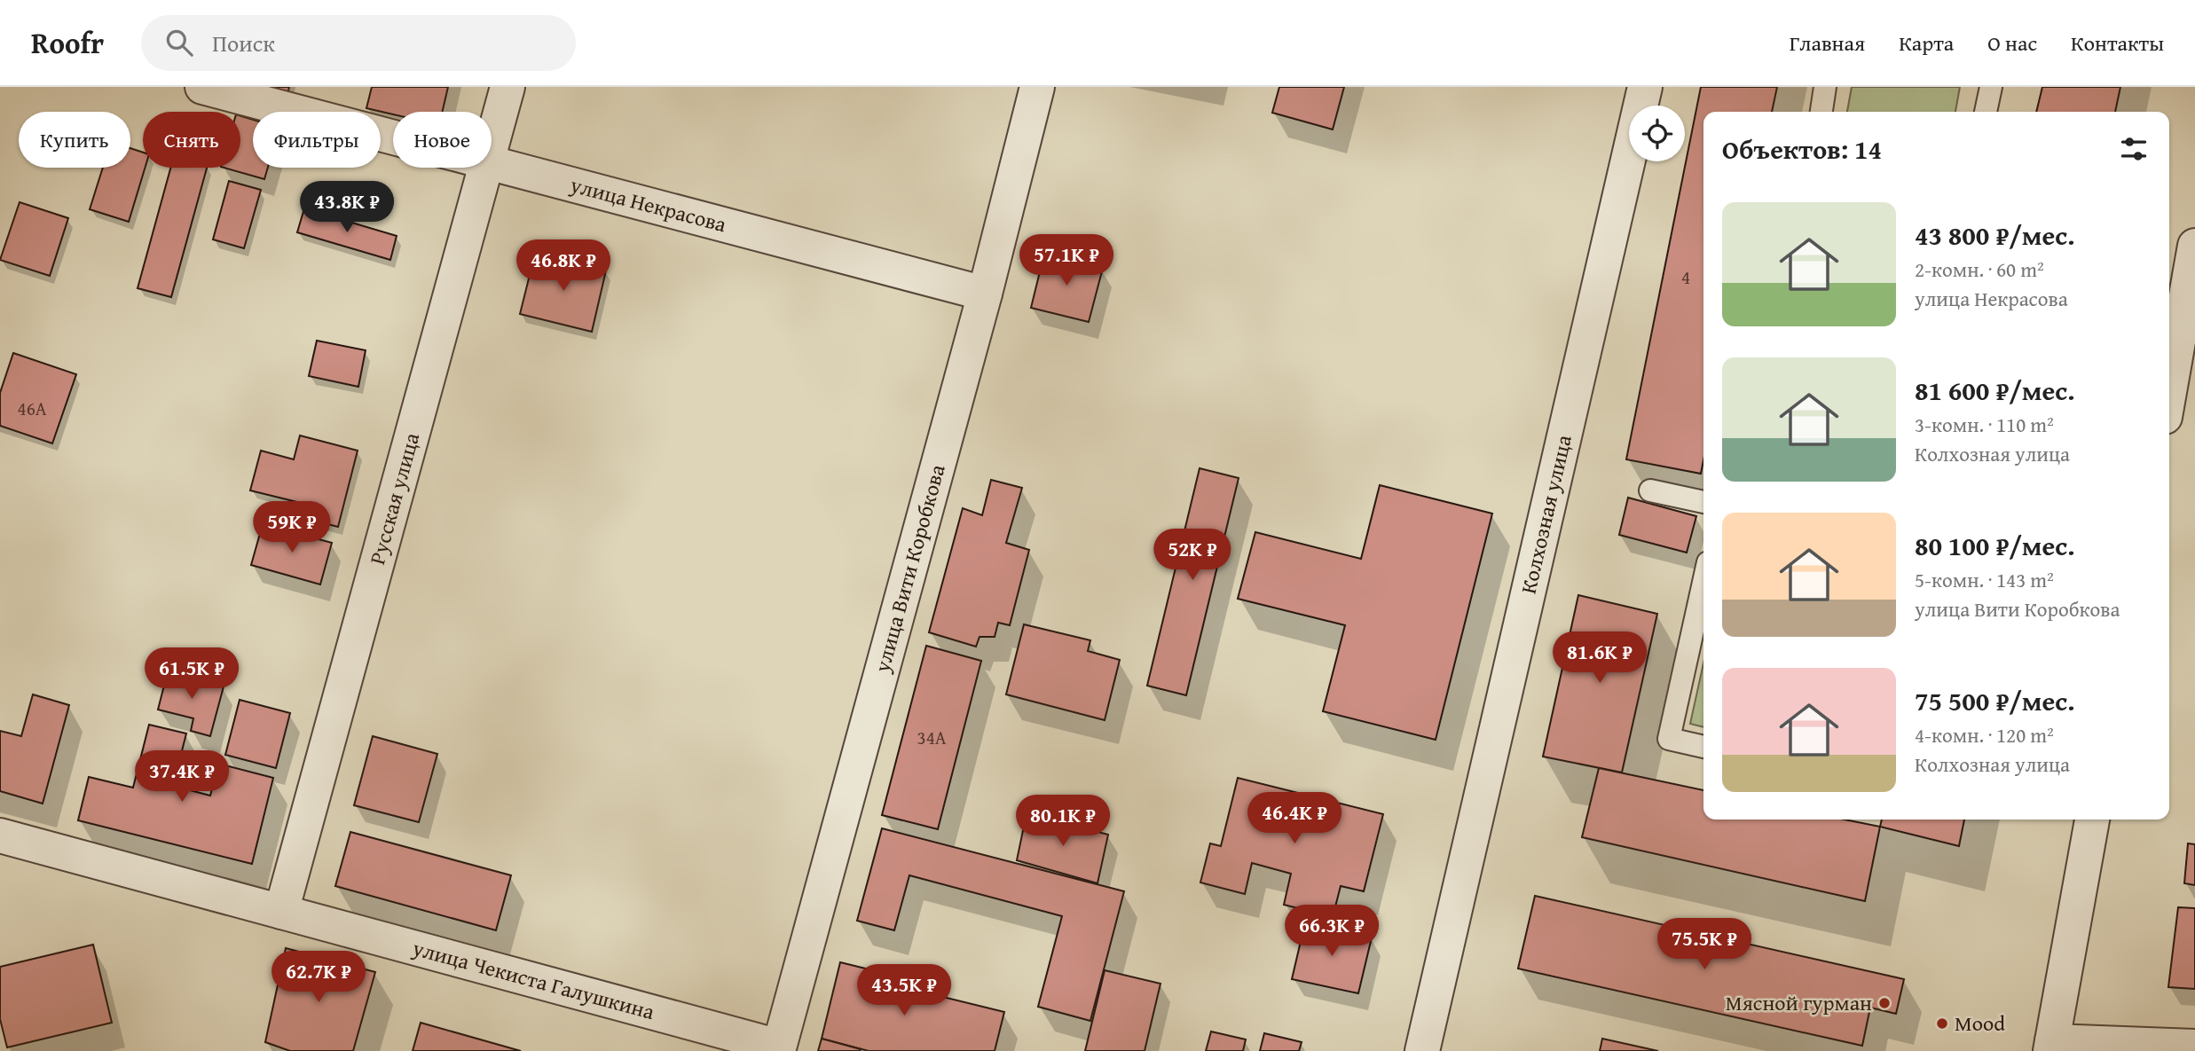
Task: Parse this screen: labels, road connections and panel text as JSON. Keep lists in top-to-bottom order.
{
  "streets": {
    "street": [
      "улица Некрасова",
      "Русская улица",
      "Колхозная улица",
      "улица Вити Коробкова",
      "улица Чекиста Галушкина"
    ]
  },
  "crossings": [
    ["улица Некрасова", "улица Вити Коробкова"],
    ["Русская улица", "улица Чекиста Галушкина"],
    ["улица Вити Коробкова", "улица Чекиста Галушкина"]
  ],
  "places": ["Мясной гурман", "Mood"],
  "house_numbers": ["4", "46А", "34А"],
  "page": {
    "header": "Roofr",
    "search": "Поиск",
    "nav": [
      "Главная",
      "Карта",
      "О нас",
      "Контакты"
    ],
    "chip": [
      "Купить",
      "Снять",
      "Фильтры",
      "Новое"
    ],
    "heading": "Объектов: 14",
    "price": [
      "43.8K ₽",
      "57.1K ₽",
      "46.8K ₽",
      "59K ₽",
      "52K ₽",
      "81.6K ₽",
      "61.5K ₽",
      "37.4K ₽",
      "46.4K ₽",
      "80.1K ₽",
      "66.3K ₽",
      "75.5K ₽",
      "62.7K ₽",
      "43.5K ₽"
    ],
    "list": [
      {
        "name": "43 800 ₽/мес.",
        "note": "2-комн. · 60 m² · улица Некрасова"
      },
      {
        "name": "81 600 ₽/мес.",
        "note": "3-комн. · 110 m² · Колхозная улица"
      },
      {
        "name": "80 100 ₽/мес.",
        "note": "5-комн. · 143 m² · улица Вити Коробкова"
      },
      {
        "name": "75 500 ₽/мес.",
        "note": "4-комн. · 120 m² · Колхозная улица"
      }
    ]
  }
}
